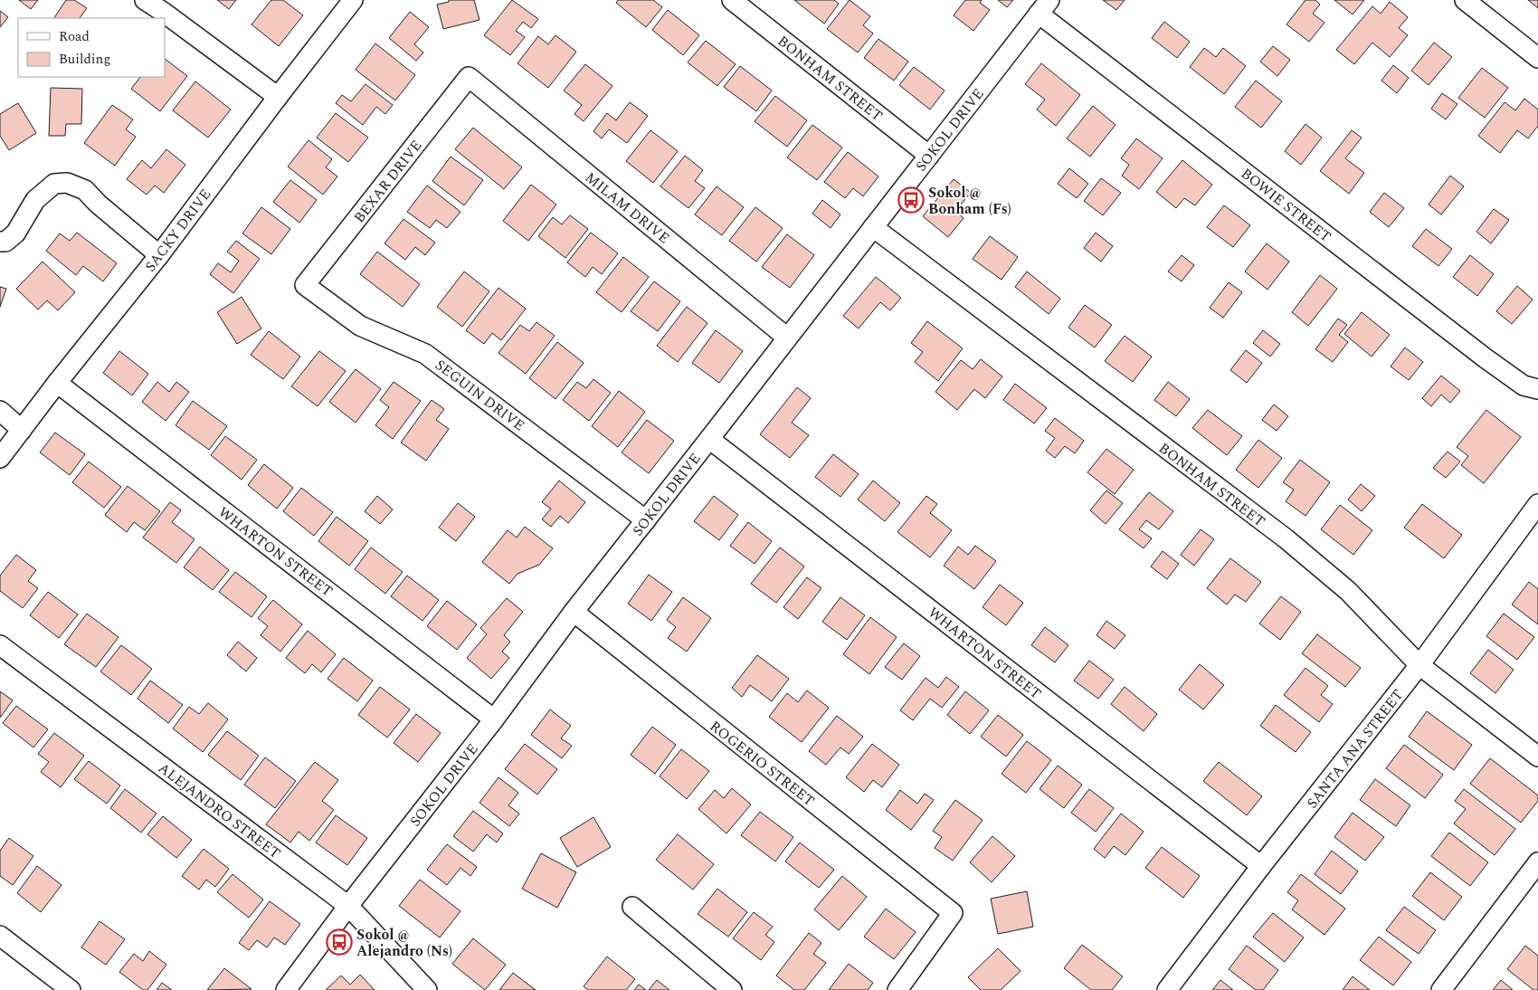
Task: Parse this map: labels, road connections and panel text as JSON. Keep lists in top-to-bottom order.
{
  "streets": {
    "street": [
      "BONHAM STREET",
      "SOKOL DRIVE",
      "BEXAR DRIVE",
      "BOWIE STREET",
      "MILAM DRIVE",
      "SACKY DRIVE",
      "SEGUIN DRIVE",
      "WHARTON STREET",
      "SANTA ANA STREET",
      "ROGERIO STREET",
      "ALEJANDRO STREET"
    ]
  },
  "crossings": [
    ["BONHAM STREET", "SOKOL DRIVE"],
    ["BONHAM STREET", "SANTA ANA STREET"],
    ["SOKOL DRIVE", "BOWIE STREET"],
    ["SOKOL DRIVE", "MILAM DRIVE"],
    ["SOKOL DRIVE", "SEGUIN DRIVE"],
    ["SOKOL DRIVE", "WHARTON STREET"],
    ["SOKOL DRIVE", "ROGERIO STREET"],
    ["SOKOL DRIVE", "ALEJANDRO STREET"],
    ["BEXAR DRIVE", "MILAM DRIVE"],
    ["BEXAR DRIVE", "SEGUIN DRIVE"],
    ["SACKY DRIVE", "WHARTON STREET"],
    ["WHARTON STREET", "SANTA ANA STREET"]
  ],
  "places": {
    "bus stop": ["Sokol @ Bonham (Fs)", "Sokol @ Alejandro (Ns)"]
  },
  "legend": ["Road", "Building"]
}
